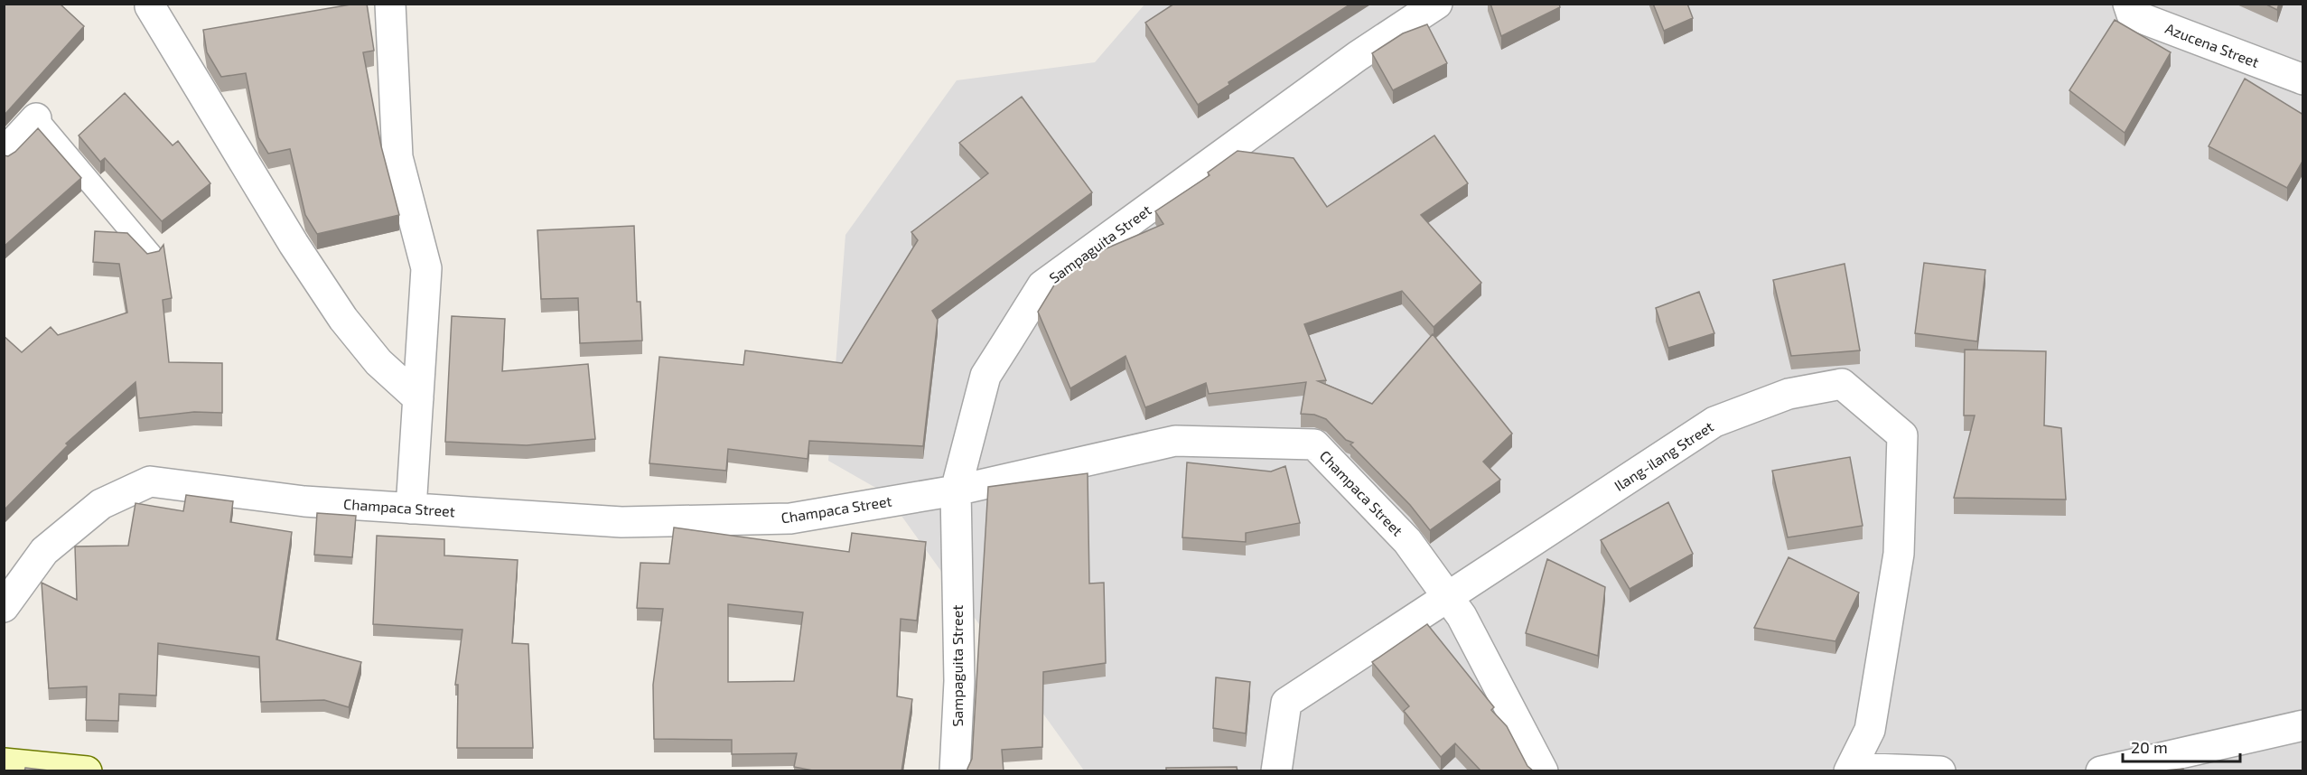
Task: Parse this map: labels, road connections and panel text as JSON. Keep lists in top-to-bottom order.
{
  "streets": {
    "street": [
      "Azucena Street",
      "Sampaguita Street",
      "Ilang-ilang Street",
      "Champaca Street"
    ]
  },
  "crossings": [
    ["Sampaguita Street", "Champaca Street"],
    ["Ilang-ilang Street", "Champaca Street"]
  ],
  "scale_bar": "20 m"
}
